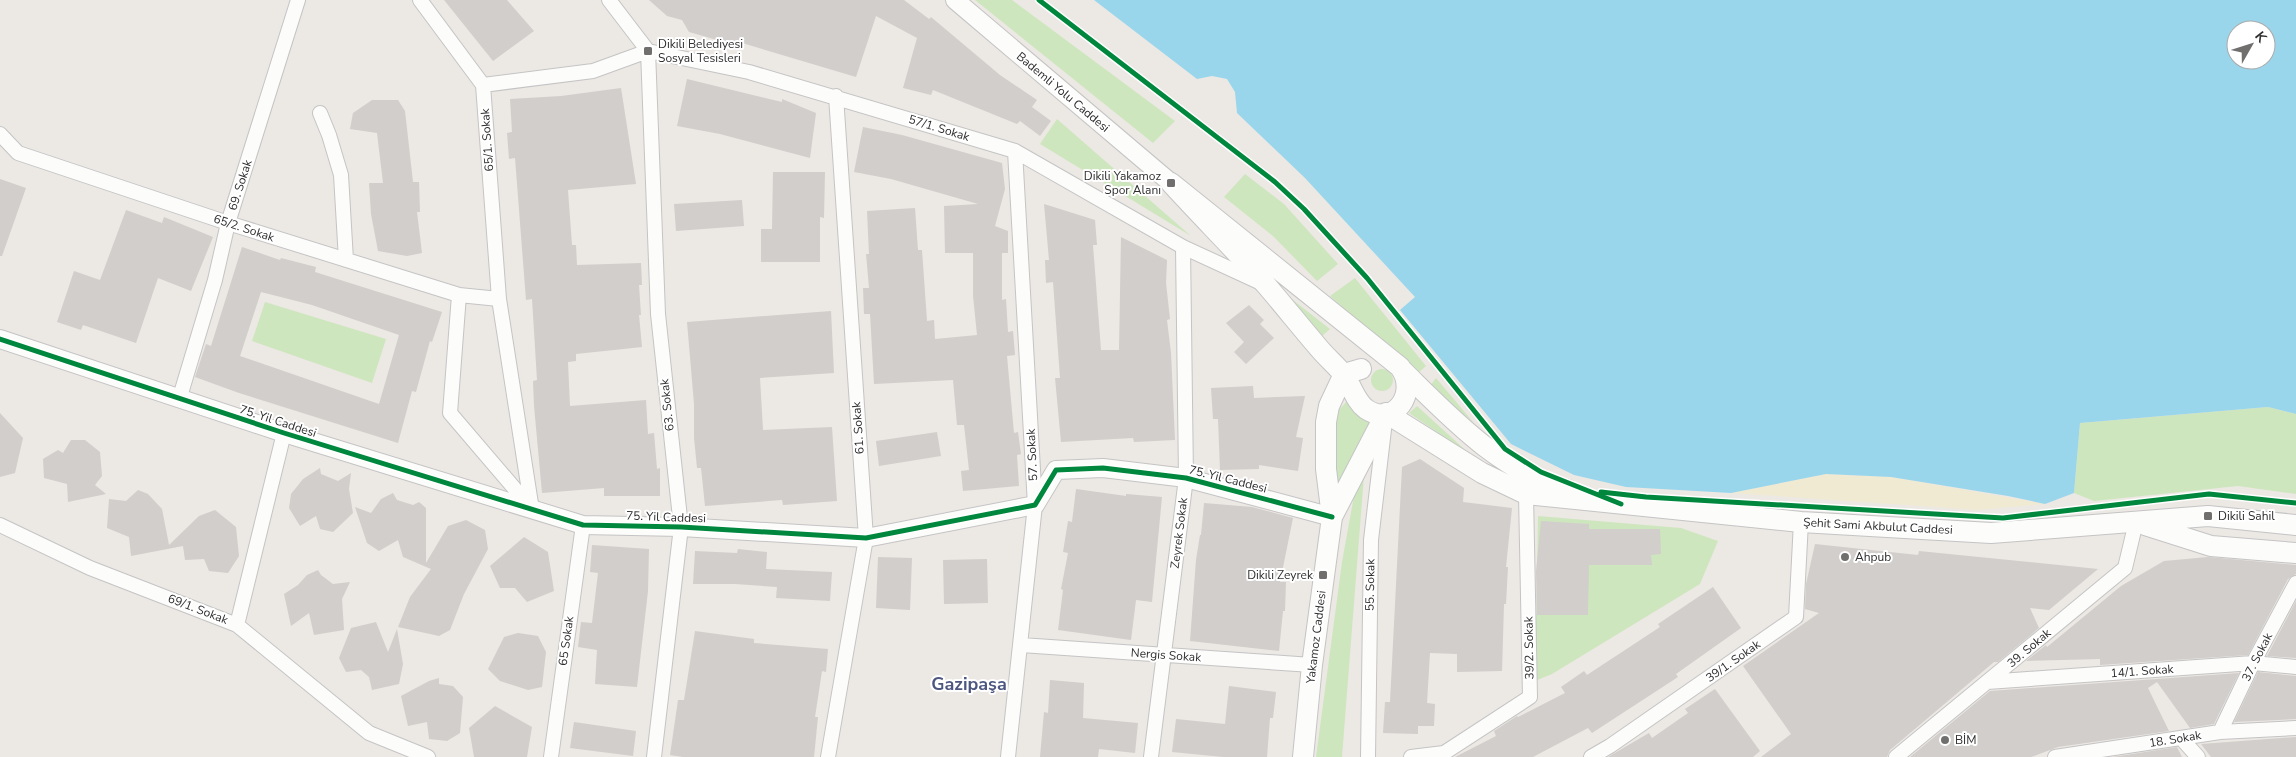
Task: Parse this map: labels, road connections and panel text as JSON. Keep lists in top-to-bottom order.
{
  "streets": {
    "main road": ["Şehit Sami Akbulut Caddesi", "Yakamoz Caddesi"],
    "street": [
      "Bademli Yolu Caddesi",
      "57/1. Sokak",
      "65/1. Sokak",
      "69. Sokak",
      "65/2. Sokak",
      "63. Sokak",
      "75. Yil Caddesi",
      "61. Sokak",
      "57. Sokak",
      "Zeyrek Sokak",
      "55. Sokak",
      "69/1. Sokak",
      "65 Sokak",
      "39/2. Sokak",
      "39. Sokak",
      "Nergis Sokak",
      "37. Sokak",
      "39/1. Sokak",
      "14/1. Sokak",
      "18. Sokak"
    ]
  },
  "crossings": [
    ["Bademli Yolu Caddesi", "Şehit Sami Akbulut Caddesi"],
    ["57/1. Sokak", "63. Sokak"],
    ["57/1. Sokak", "61. Sokak"],
    ["57/1. Sokak", "57. Sokak"],
    ["57/1. Sokak", "Zeyrek Sokak"],
    ["65/1. Sokak", "65/2. Sokak"],
    ["65/1. Sokak", "75. Yil Caddesi"],
    ["69. Sokak", "65/2. Sokak"],
    ["69. Sokak", "75. Yil Caddesi"],
    ["63. Sokak", "75. Yil Caddesi"],
    ["75. Yil Caddesi", "61. Sokak"],
    ["75. Yil Caddesi", "57. Sokak"],
    ["75. Yil Caddesi", "Zeyrek Sokak"],
    ["75. Yil Caddesi", "Yakamoz Caddesi"],
    ["75. Yil Caddesi", "65 Sokak"],
    ["57. Sokak", "Nergis Sokak"],
    ["Şehit Sami Akbulut Caddesi", "55. Sokak"],
    ["Şehit Sami Akbulut Caddesi", "39/2. Sokak"],
    ["Şehit Sami Akbulut Caddesi", "39. Sokak"],
    ["Şehit Sami Akbulut Caddesi", "39/1. Sokak"],
    ["Zeyrek Sokak", "Nergis Sokak"],
    ["Yakamoz Caddesi", "Nergis Sokak"],
    ["39. Sokak", "14/1. Sokak"],
    ["37. Sokak", "14/1. Sokak"],
    ["37. Sokak", "18. Sokak"]
  ],
  "districts": ["Gazipaşa"],
  "places": {
    "transit": [
      "Dikili Belediyesi Sosyal Tesisleri",
      "Dikili Yakamoz Spor Alanı",
      "Dikili Sahil",
      "Dikili Zeyrek"
    ],
    "other": ["Ahpub", "BİM"]
  },
  "north": "top right"
}
